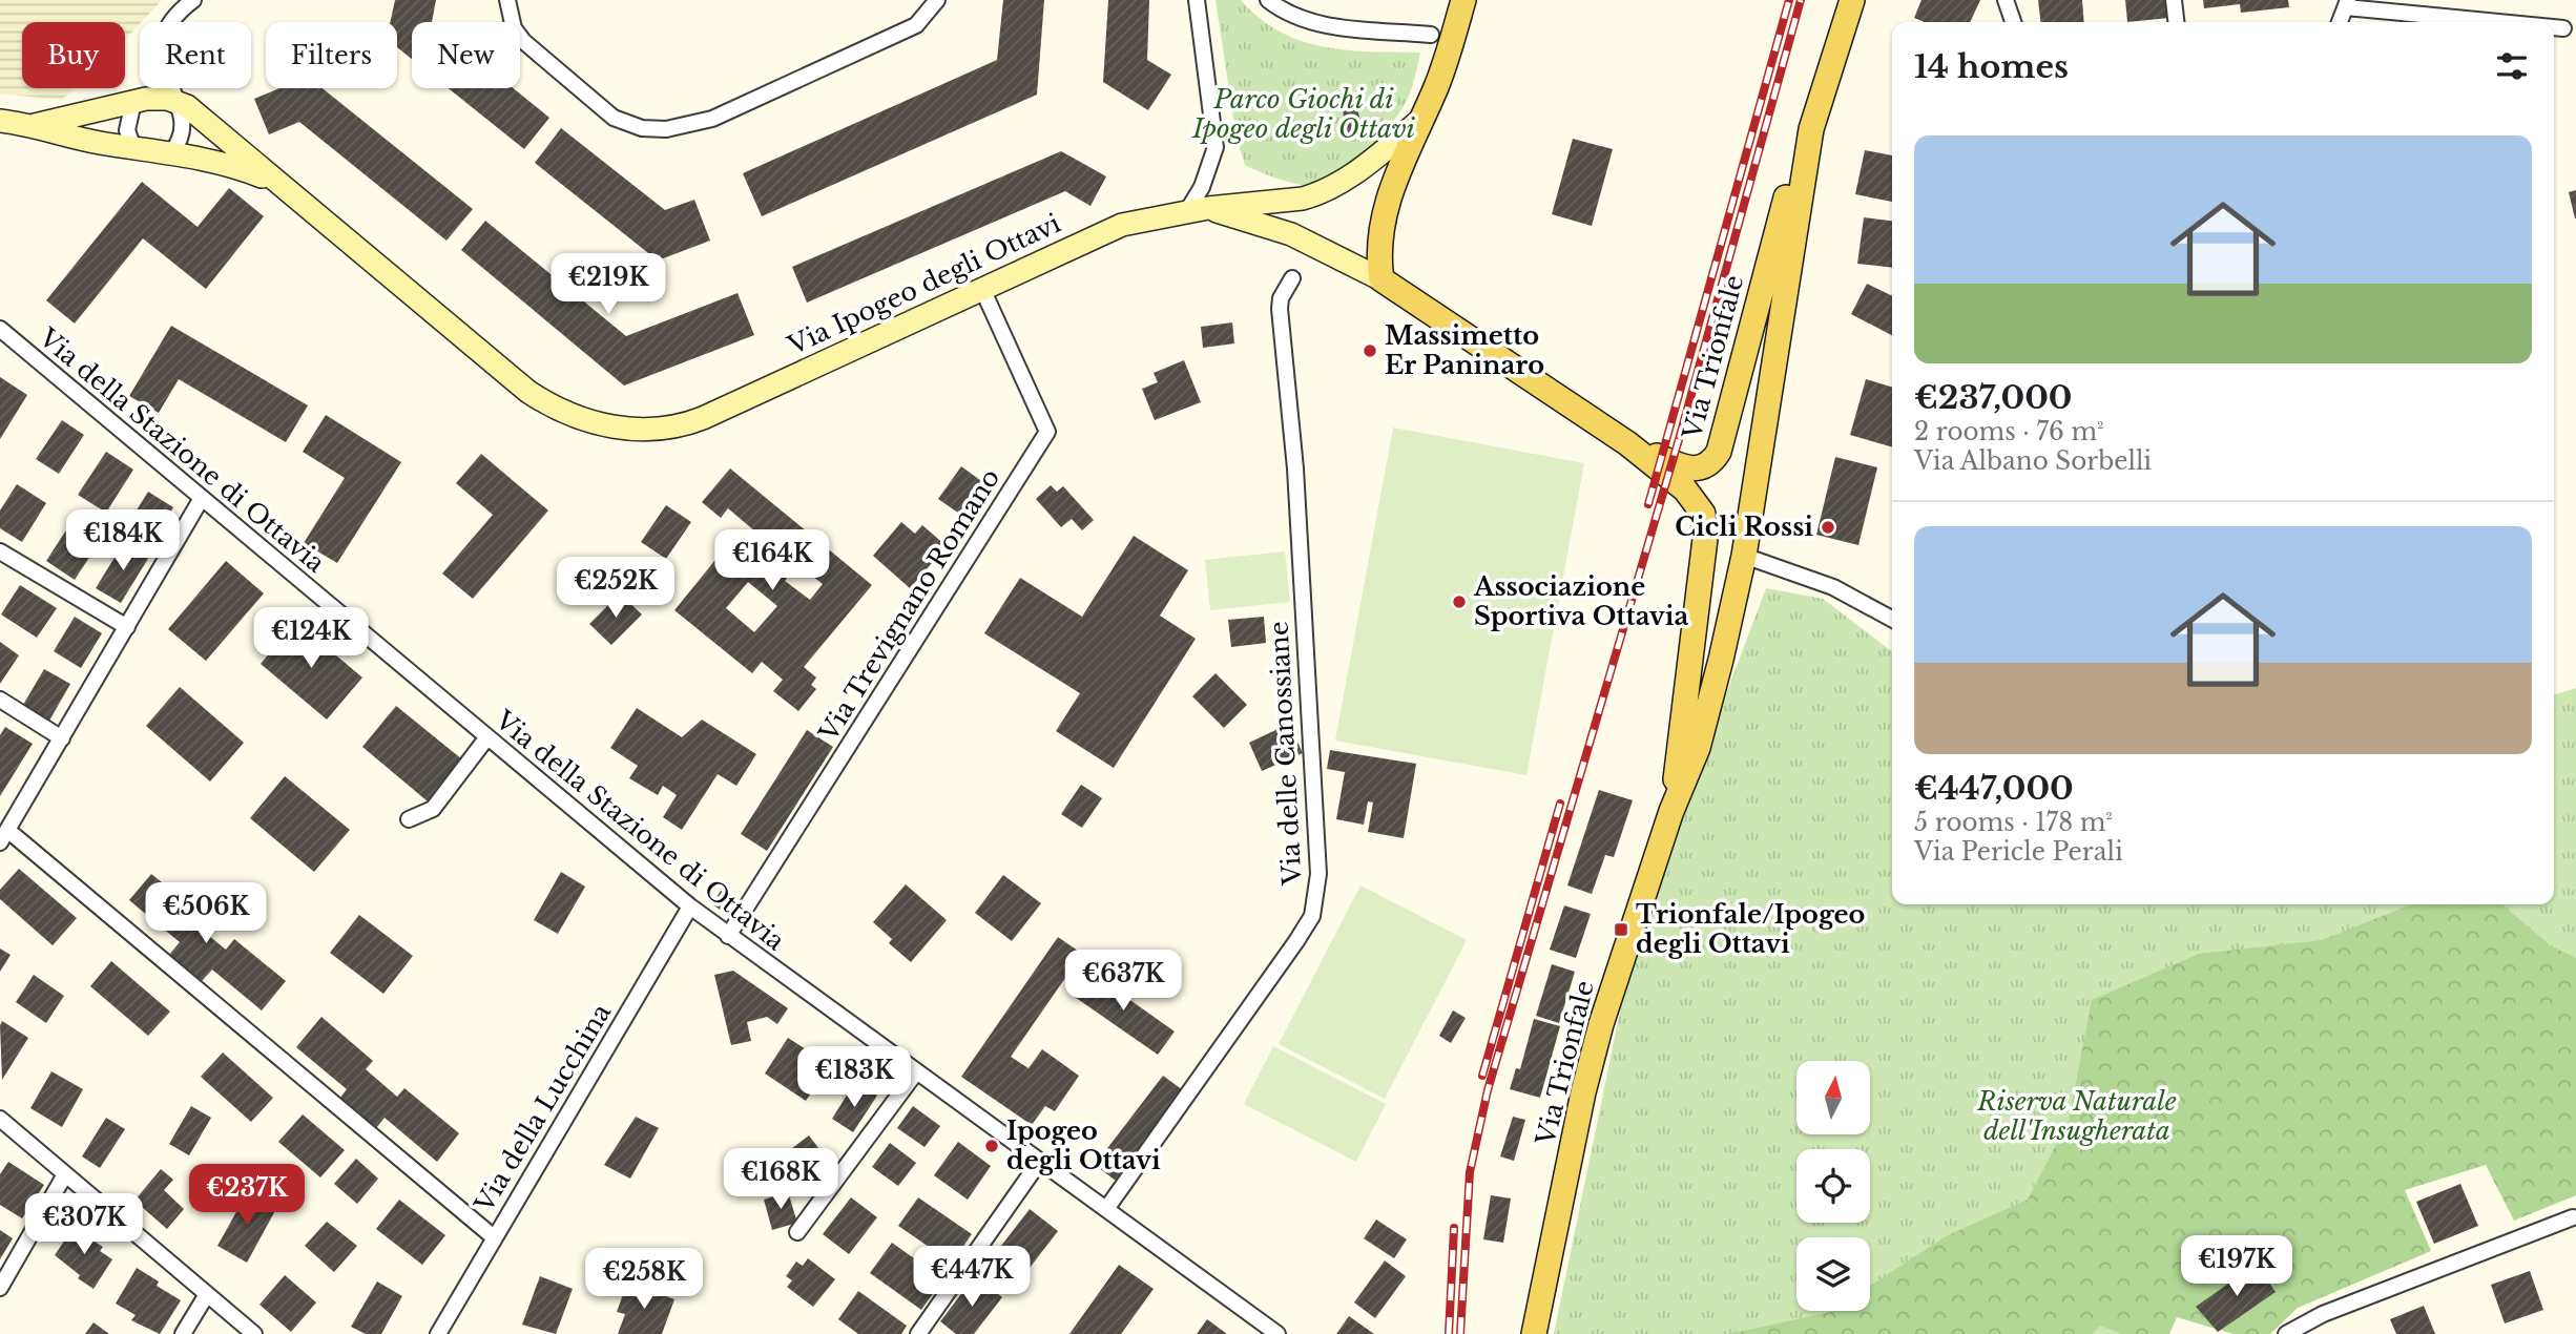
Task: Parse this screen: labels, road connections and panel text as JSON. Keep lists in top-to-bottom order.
{
  "streets": {
    "main road": ["Via Ipogeo degli Ottavi", "Via Trionfale"],
    "street": [
      "Via della Stazione di Ottavia",
      "Via Trevignano Romano",
      "Via delle Canossiane",
      "Via della Lucchina"
    ]
  },
  "crossings": [
    ["Via Ipogeo degli Ottavi", "Via Trionfale"],
    ["Via Ipogeo degli Ottavi", "Via Trevignano Romano"],
    ["Via della Stazione di Ottavia", "Via Trevignano Romano"],
    ["Via della Stazione di Ottavia", "Via delle Canossiane"],
    ["Via della Stazione di Ottavia", "Via della Lucchina"]
  ],
  "parks": ["Parco Giochi di Ipogeo degli Ottavi", "Riserva Naturale dell'Insugherata"],
  "places": {
    "other": [
      "Massimetto Er Paninaro",
      "Cicli Rossi",
      "Associazione Sportiva Ottavia",
      "Ipogeo degli Ottavi"
    ],
    "transit": ["Trionfale/Ipogeo degli Ottavi"]
  },
  "north": "top",
  "page": {
    "chip": [
      "Buy",
      "Rent",
      "Filters",
      "New"
    ],
    "heading": "14 homes",
    "list": [
      {
        "name": "€237,000",
        "note": "2 rooms · 76 m² · Via Albano Sorbelli"
      },
      {
        "name": "€447,000",
        "note": "5 rooms · 178 m² · Via Pericle Perali"
      }
    ],
    "price": [
      "€219K",
      "€184K",
      "€164K",
      "€252K",
      "€124K",
      "€506K",
      "€637K",
      "€183K",
      "€168K",
      "€237K",
      "€307K",
      "€197K",
      "€447K",
      "€258K"
    ]
  }
}
